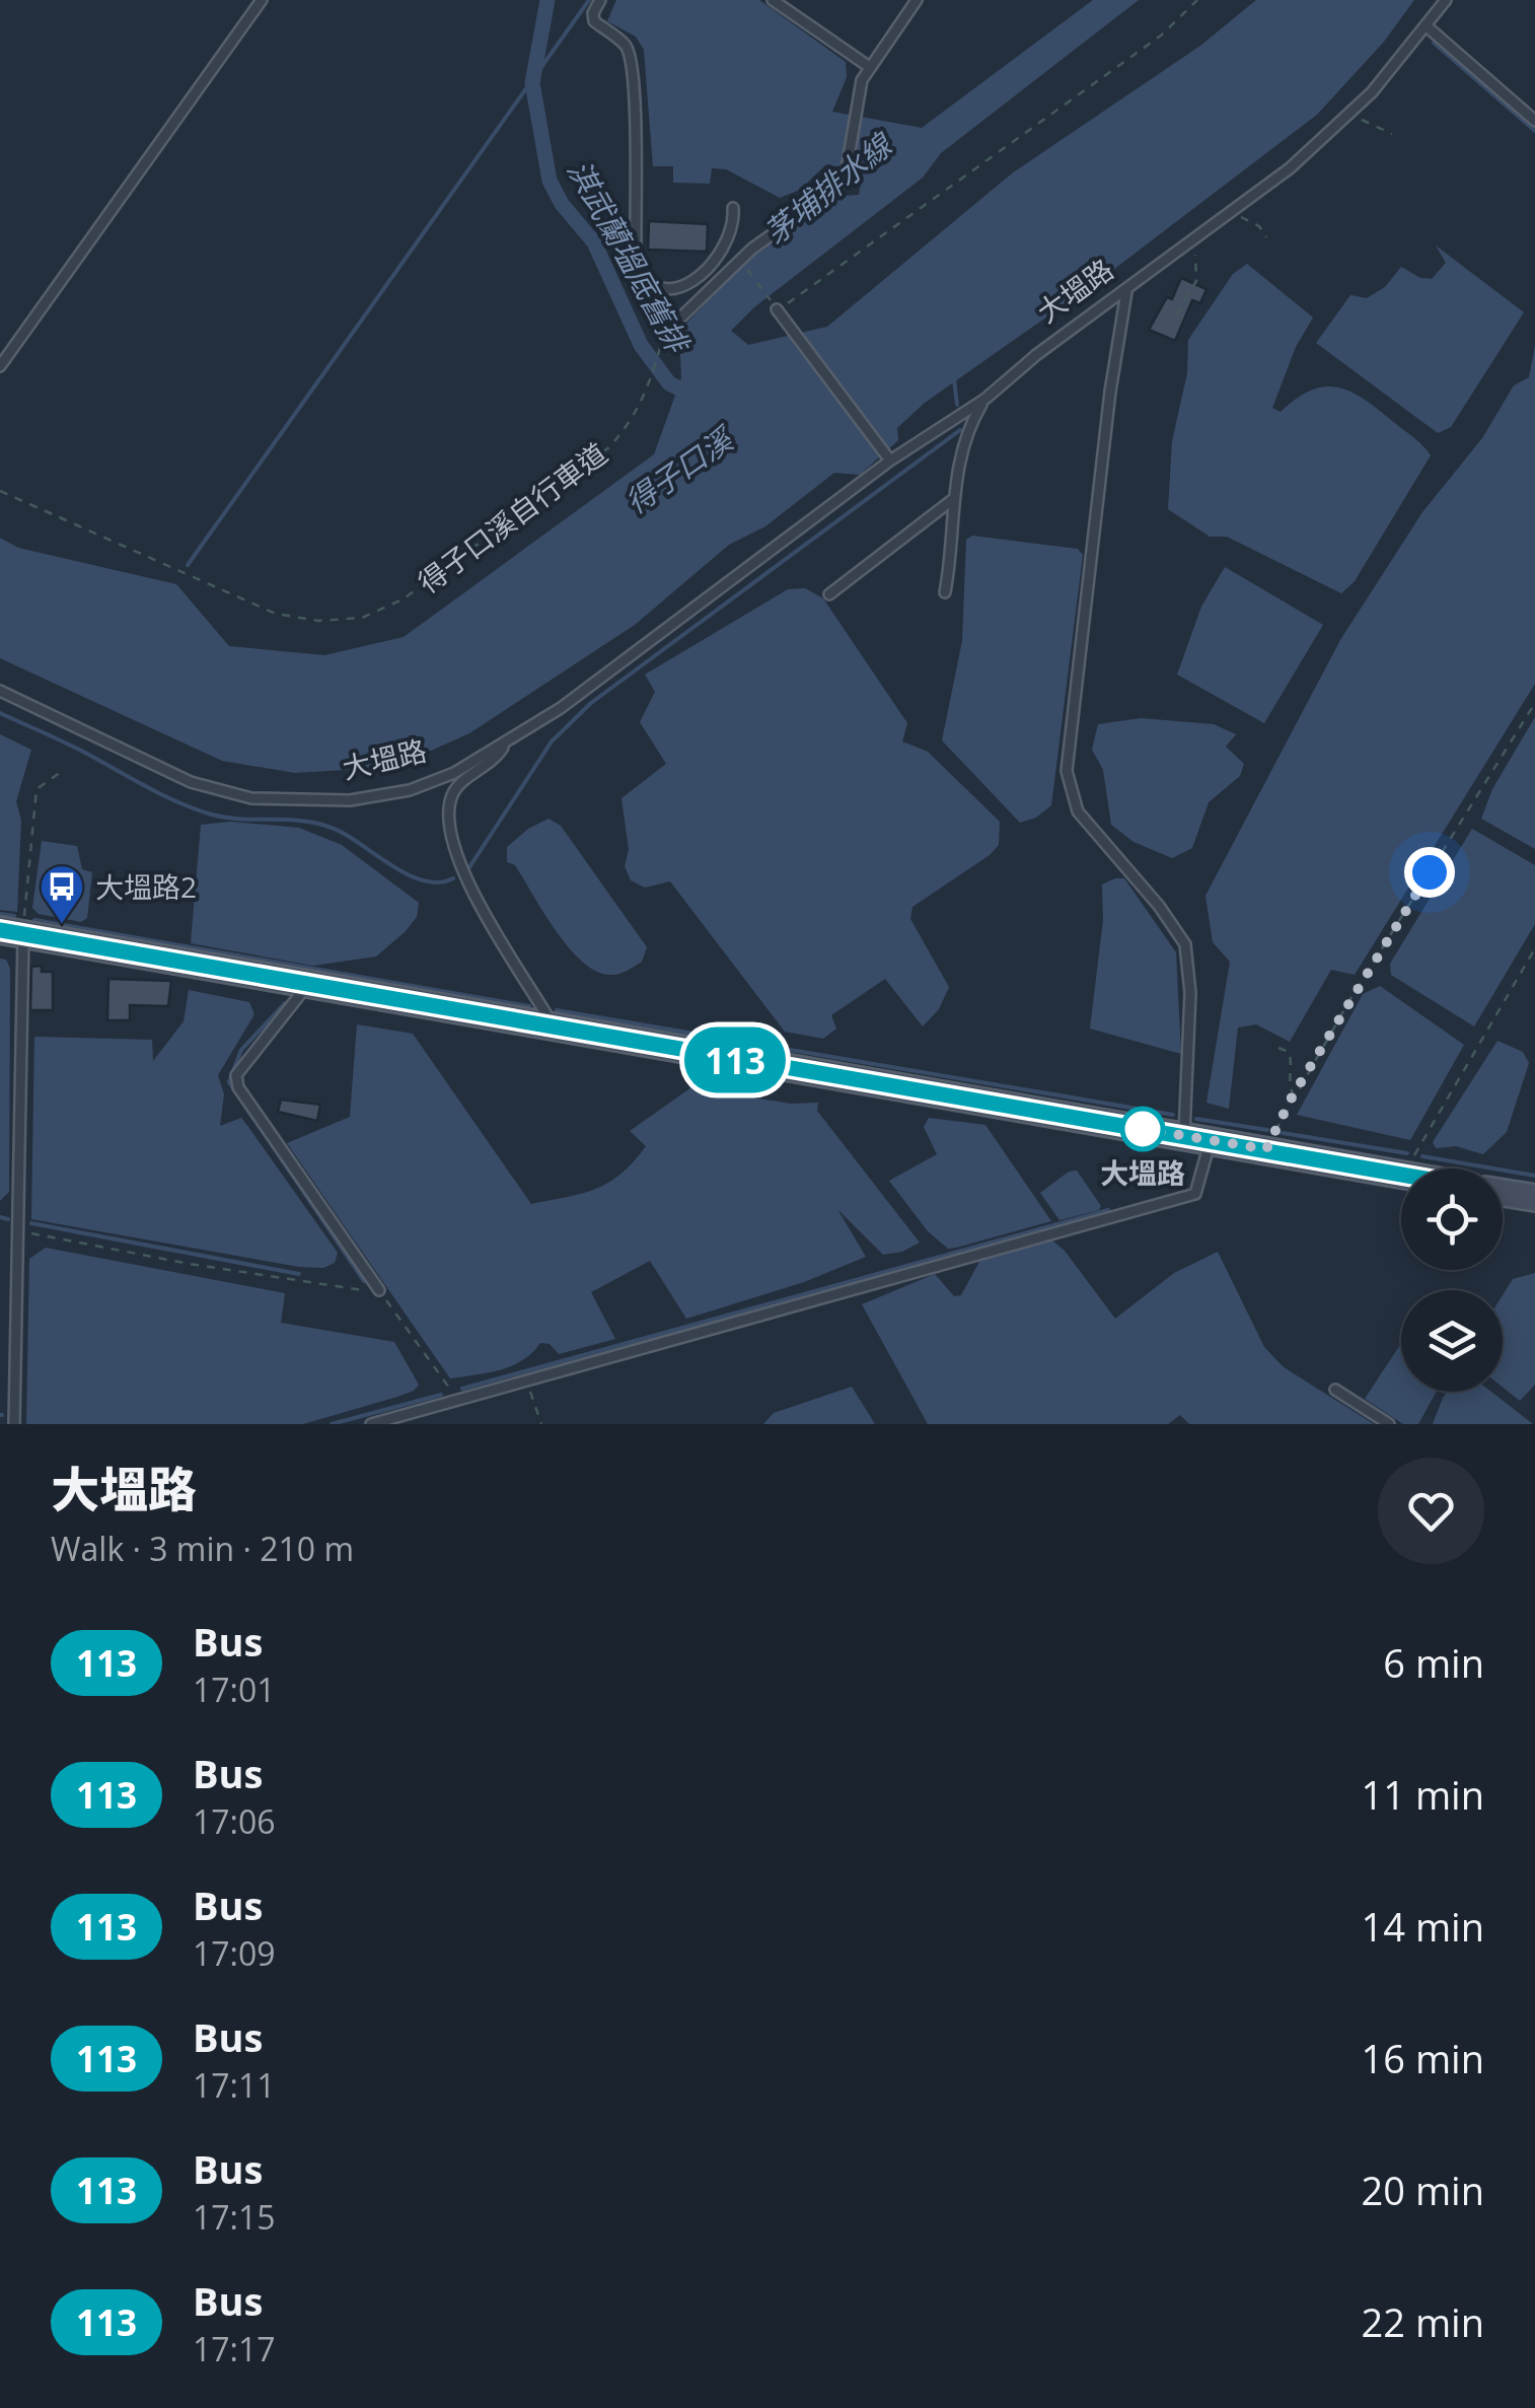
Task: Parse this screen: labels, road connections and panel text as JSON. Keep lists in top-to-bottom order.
{
  "streets": {
    "lane": ["大塭路"],
    "path": ["得子口溪自行車道"]
  },
  "water": ["茅埔排水線", "淇武蘭塭底舊排", "得子口溪"],
  "places": {
    "bus stop": ["大塭路2"],
    "other": ["大塭路"]
  },
  "lines": ["bus line 113"],
  "page": {
    "on_map": "113",
    "heading": ["大塭路", "Walk · 3 min · 210 m"],
    "list": [
      {
        "mark": "113",
        "name": "Bus",
        "note": "17:01",
        "value": "6 min"
      },
      {
        "mark": "113",
        "name": "Bus",
        "note": "17:06",
        "value": "11 min"
      },
      {
        "mark": "113",
        "name": "Bus",
        "note": "17:09",
        "value": "14 min"
      },
      {
        "mark": "113",
        "name": "Bus",
        "note": "17:11",
        "value": "16 min"
      },
      {
        "mark": "113",
        "name": "Bus",
        "note": "17:15",
        "value": "20 min"
      },
      {
        "mark": "113",
        "name": "Bus",
        "note": "17:17",
        "value": "22 min"
      }
    ]
  }
}
